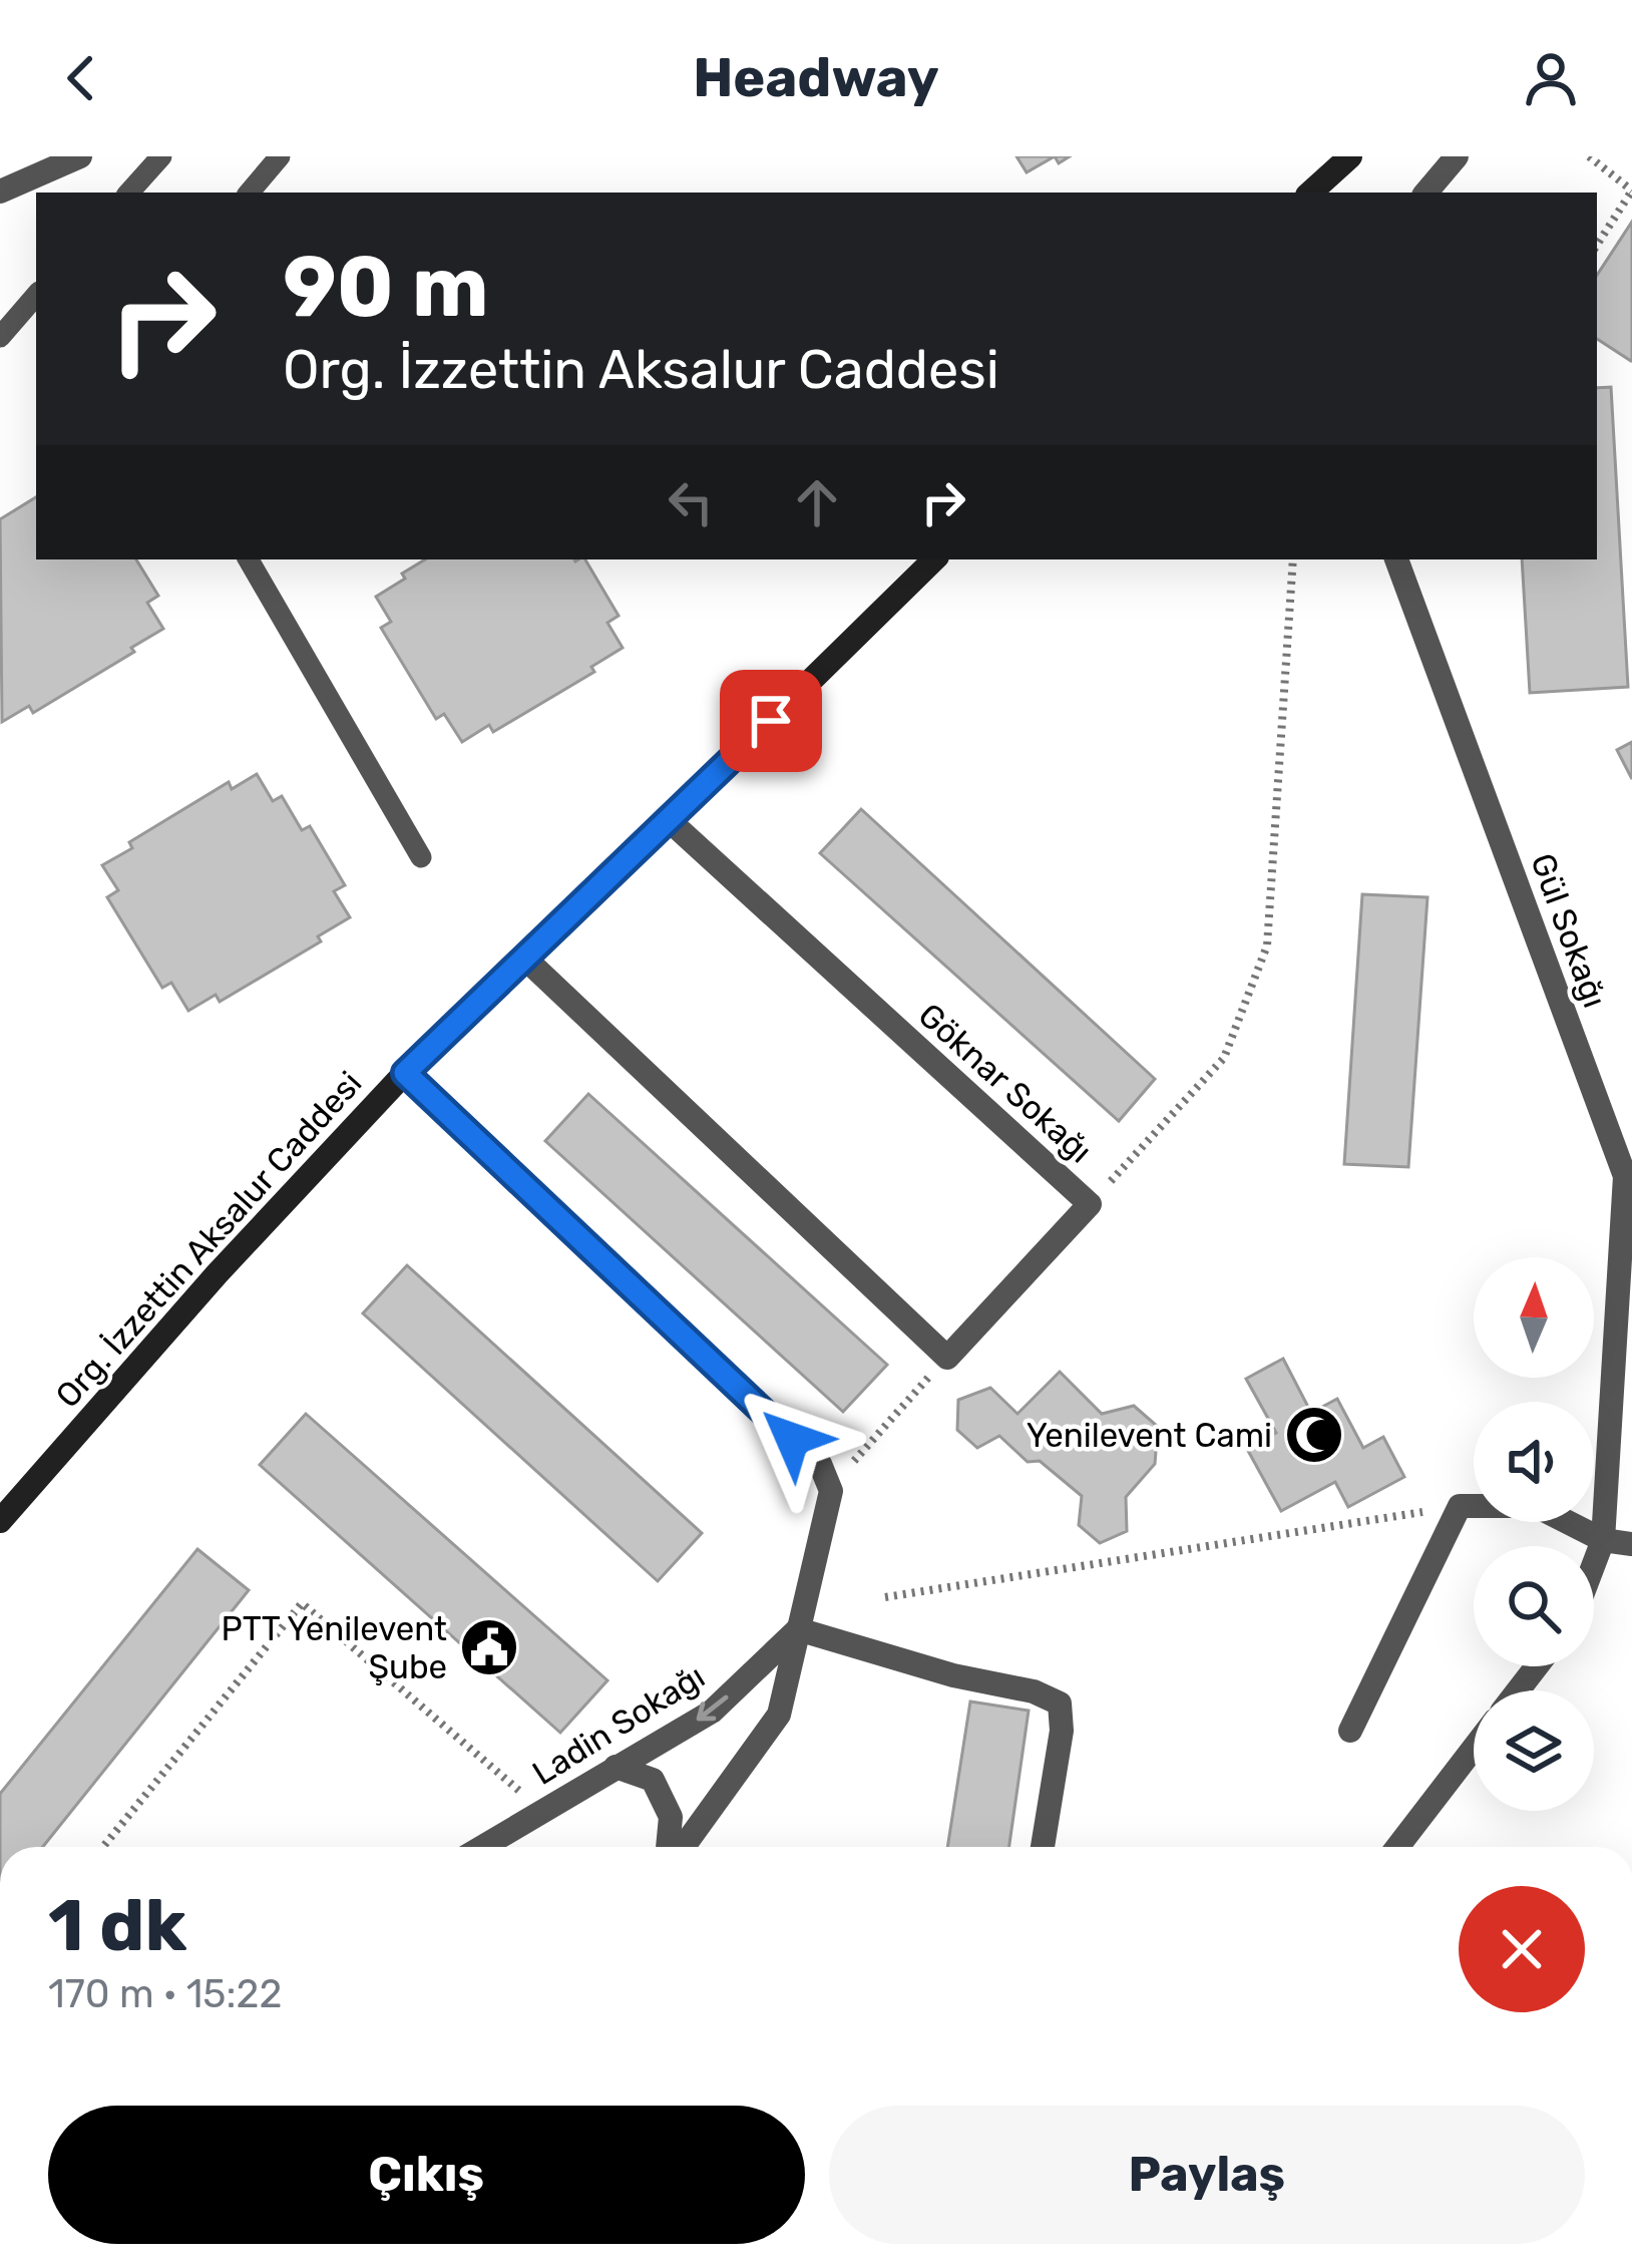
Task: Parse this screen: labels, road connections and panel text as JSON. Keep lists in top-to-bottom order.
{
  "streets": {
    "main road": ["Org. İzzettin Aksalur Caddesi"],
    "street": ["Gül Sokağı", "Göknar Sokağı", "Ladin Sokağı"]
  },
  "crossings": [
    ["Göknar Sokağı", "Org. İzzettin Aksalur Caddesi"]
  ],
  "one_way": ["Ladin Sokağı"],
  "places": {
    "mosque": ["Yenilevent Cami"],
    "public building": ["PTT Yenilevent Şube"]
  },
  "north": "top",
  "page": {
    "header": "Headway",
    "turn": ["90 m", "Org. İzzettin Aksalur Caddesi"],
    "heading": ["1 dk", "170 m · 15:22"],
    "buttons": ["Çıkış", "Paylaş"]
  }
}
